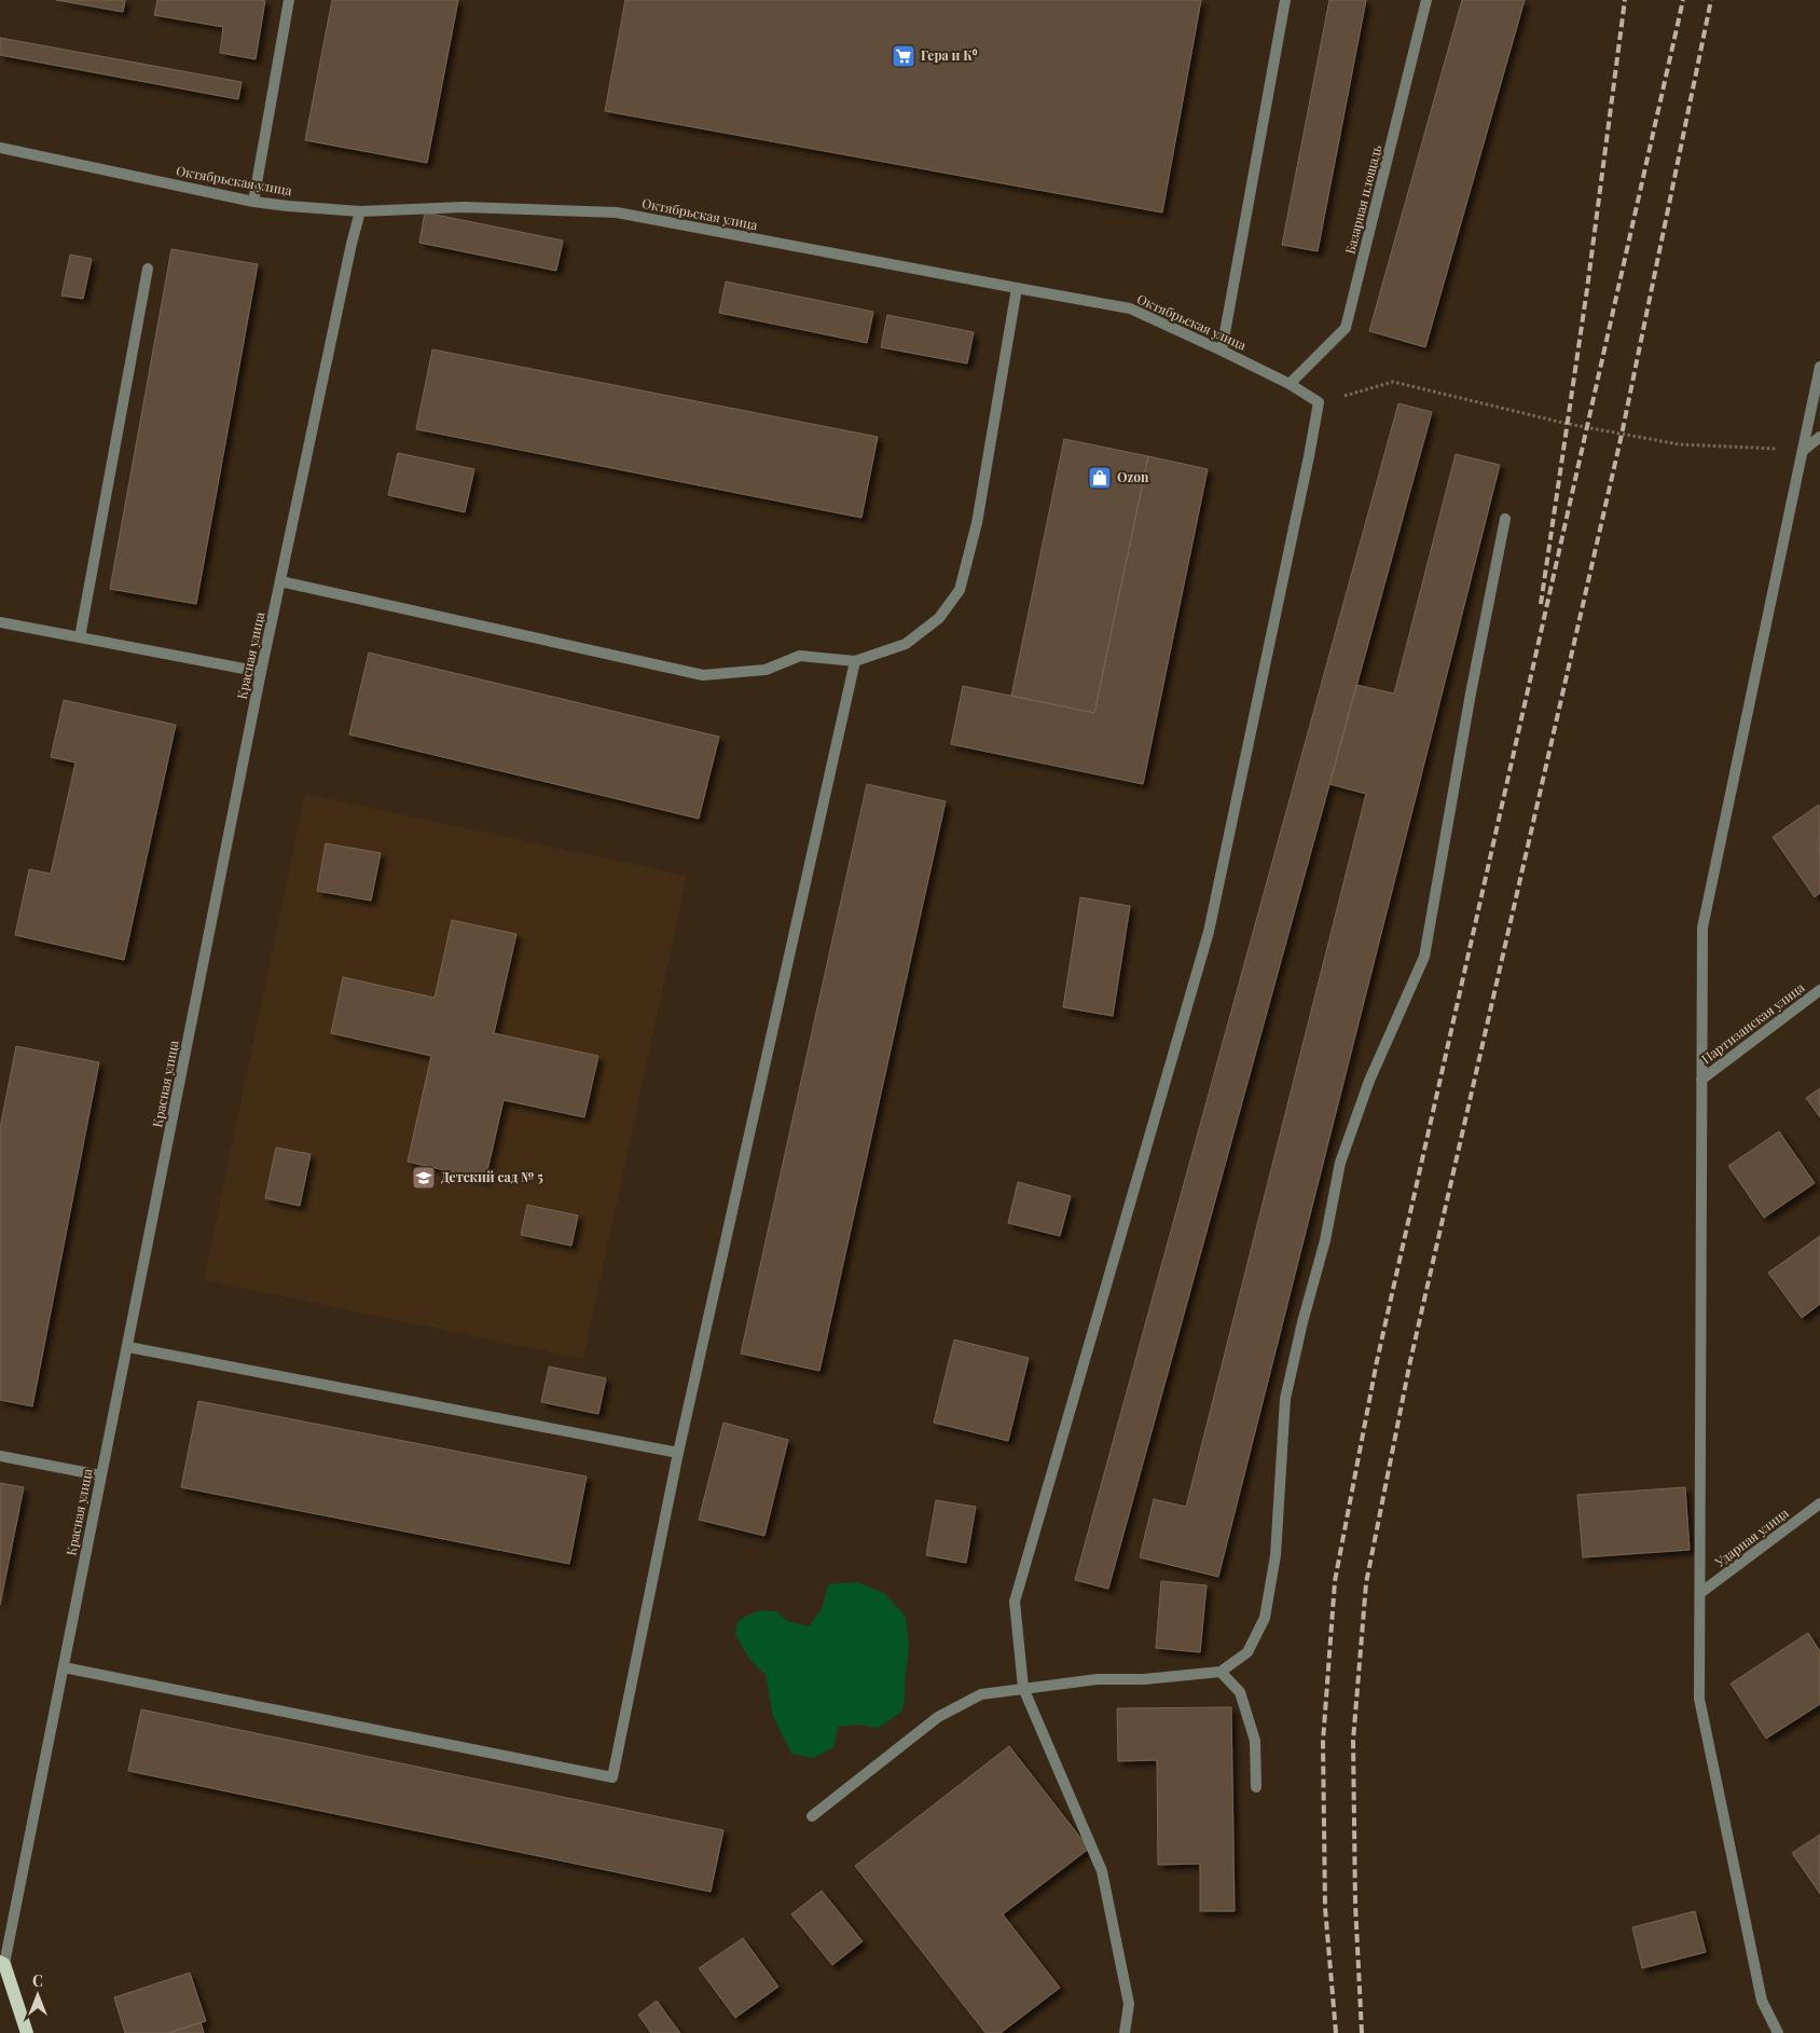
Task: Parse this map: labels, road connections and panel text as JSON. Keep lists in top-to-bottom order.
{
  "streets": {
    "street": [
      "Октябрьская улица",
      "Базарная площадь",
      "Красная улица",
      "Партизанская улица",
      "Ударная улица"
    ]
  },
  "crossings": [
    ["Октябрьская улица", "Базарная площадь"],
    ["Октябрьская улица", "Красная улица"]
  ],
  "places": {
    "supermarket": ["Гера и К⁰"],
    "shop": ["Ozon"],
    "school or university": ["Детский сад № 5"]
  },
  "north": "top"
}
